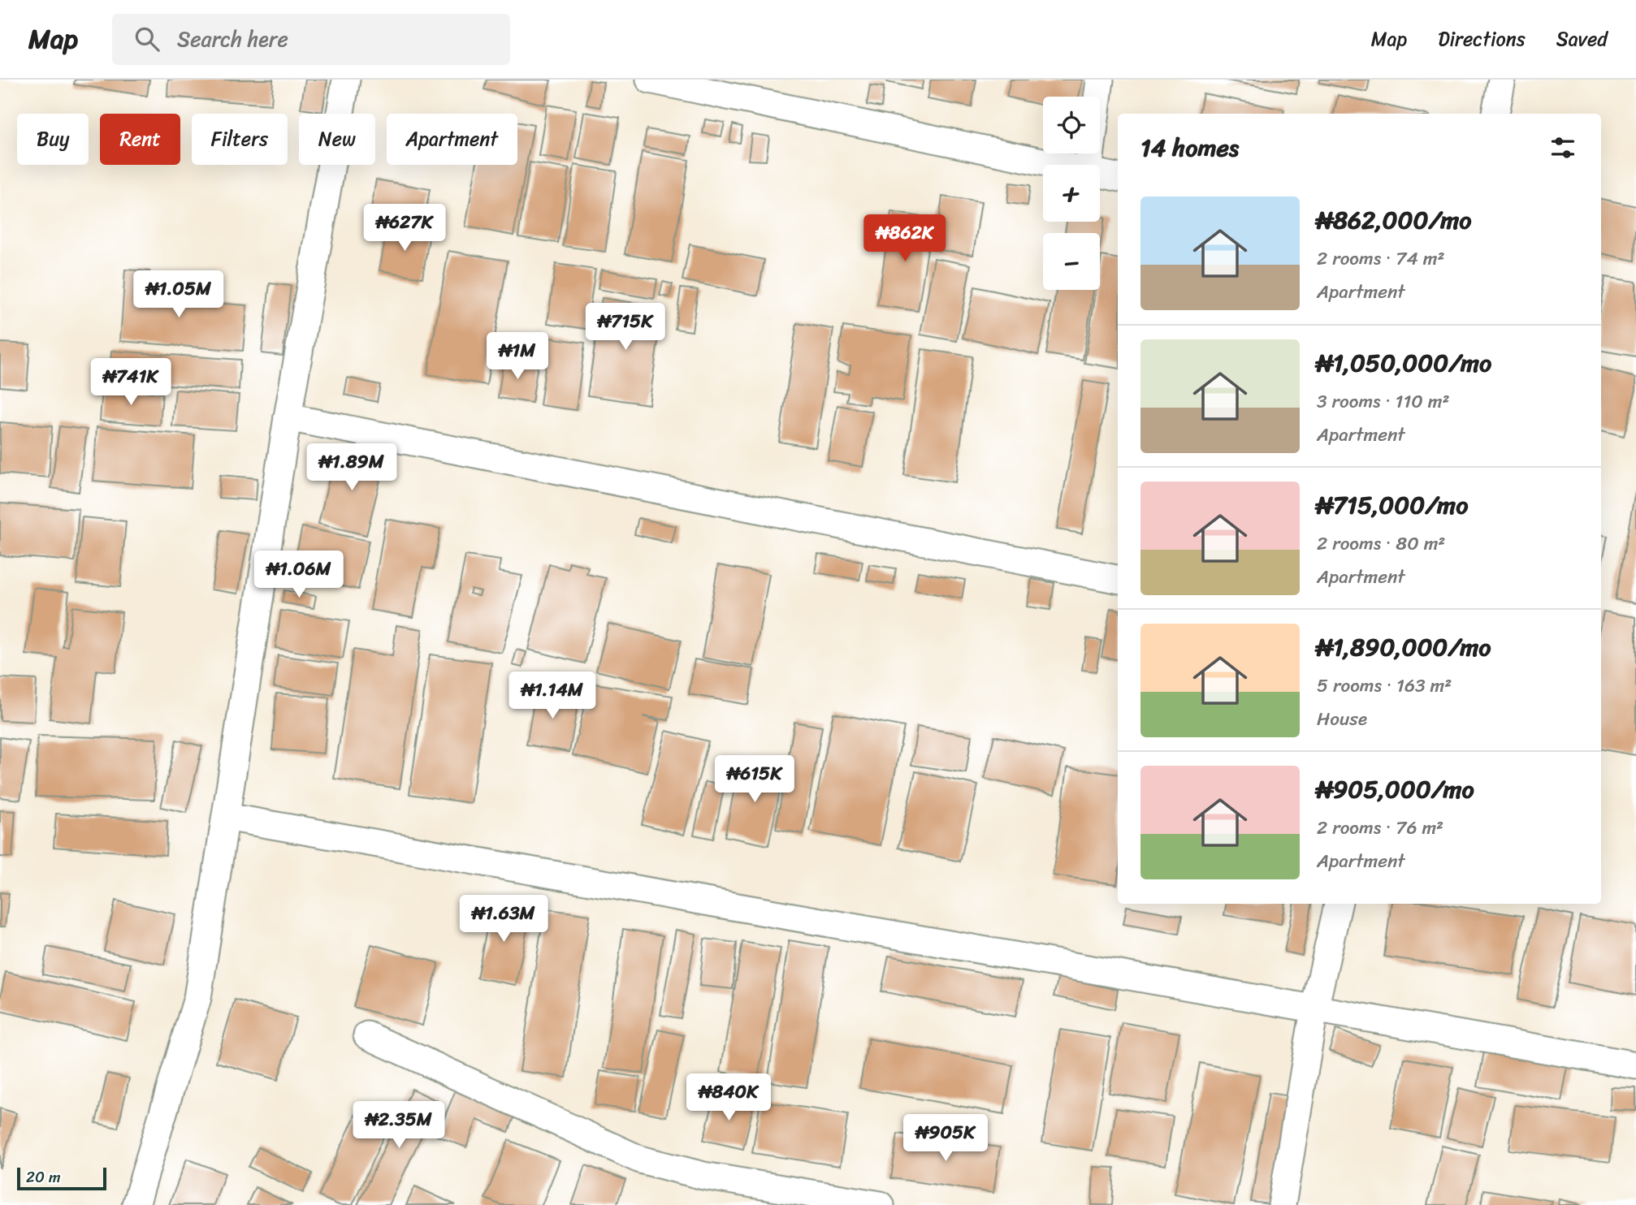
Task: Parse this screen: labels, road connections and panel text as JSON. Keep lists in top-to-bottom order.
{
  "scale_bar": "20 m",
  "page": {
    "header": "Map",
    "search": "Search here",
    "nav": ["Map", "Directions", "Saved"],
    "map_buttons": ["+", "−"],
    "chip": [
      "Buy",
      "Rent",
      "Filters",
      "New",
      "Apartment"
    ],
    "heading": "14 homes",
    "list": [
      {
        "name": "₦862,000/mo",
        "note": "2 rooms · 74 m² · Apartment"
      },
      {
        "name": "₦1,050,000/mo",
        "note": "3 rooms · 110 m² · Apartment"
      },
      {
        "name": "₦715,000/mo",
        "note": "2 rooms · 80 m² · Apartment"
      },
      {
        "name": "₦1,890,000/mo",
        "note": "5 rooms · 163 m² · House"
      },
      {
        "name": "₦905,000/mo",
        "note": "2 rooms · 76 m² · Apartment"
      }
    ],
    "price": [
      "₦627K",
      "₦862K",
      "₦1.05M",
      "₦715K",
      "₦1M",
      "₦741K",
      "₦1.89M",
      "₦1.06M",
      "₦1.14M",
      "₦615K",
      "₦1.63M",
      "₦840K",
      "₦2.35M",
      "₦905K"
    ],
    "scale": "20 m"
  }
}
